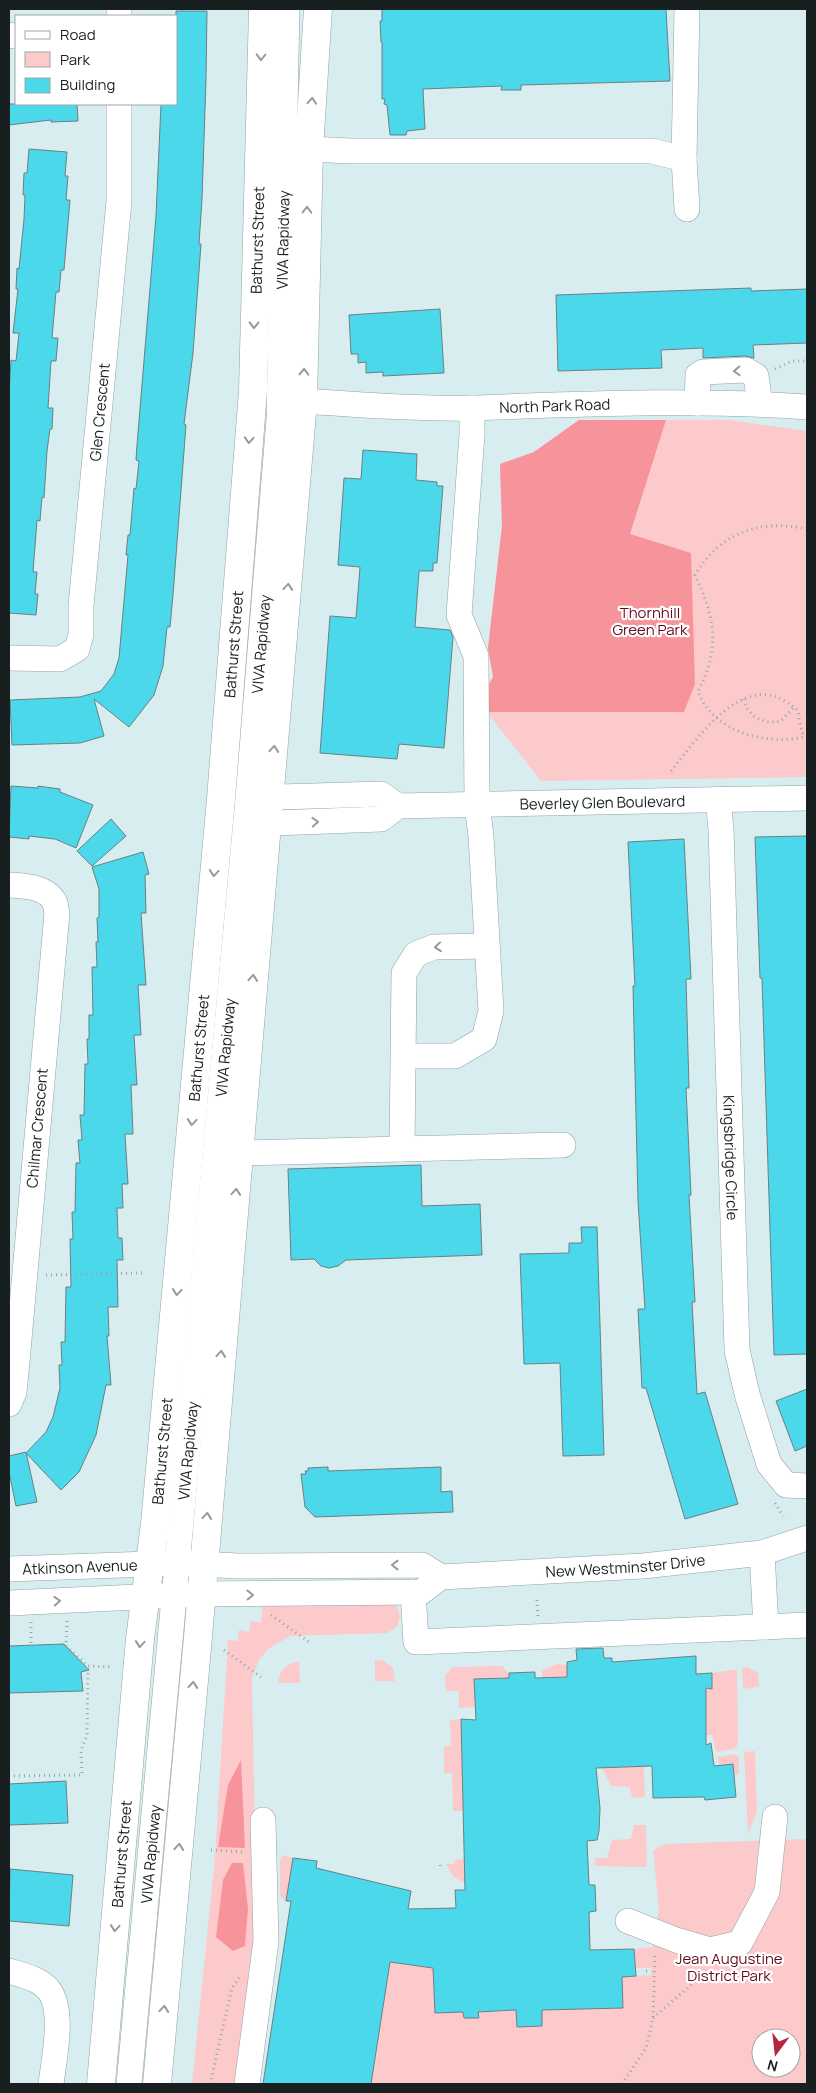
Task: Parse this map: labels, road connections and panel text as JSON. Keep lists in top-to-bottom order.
{
  "streets": {
    "main road": ["Bathurst Street"],
    "street": [
      "VIVA Rapidway",
      "North Park Road",
      "Glen Crescent",
      "Beverley Glen Boulevard",
      "Chilmar Crescent",
      "Kingsbridge Circle",
      "New Westminster Drive",
      "Atkinson Avenue"
    ]
  },
  "crossings": [
    ["Bathurst Street", "VIVA Rapidway"],
    ["Bathurst Street", "North Park Road"],
    ["Bathurst Street", "Beverley Glen Boulevard"],
    ["Bathurst Street", "Atkinson Avenue"],
    ["VIVA Rapidway", "Beverley Glen Boulevard"],
    ["VIVA Rapidway", "Atkinson Avenue"],
    ["Beverley Glen Boulevard", "Kingsbridge Circle"]
  ],
  "parks": ["Thornhill Green Park", "Jean Augustine District Park"],
  "legend": ["Road", "Park", "Building"],
  "north": "bottom"
}
